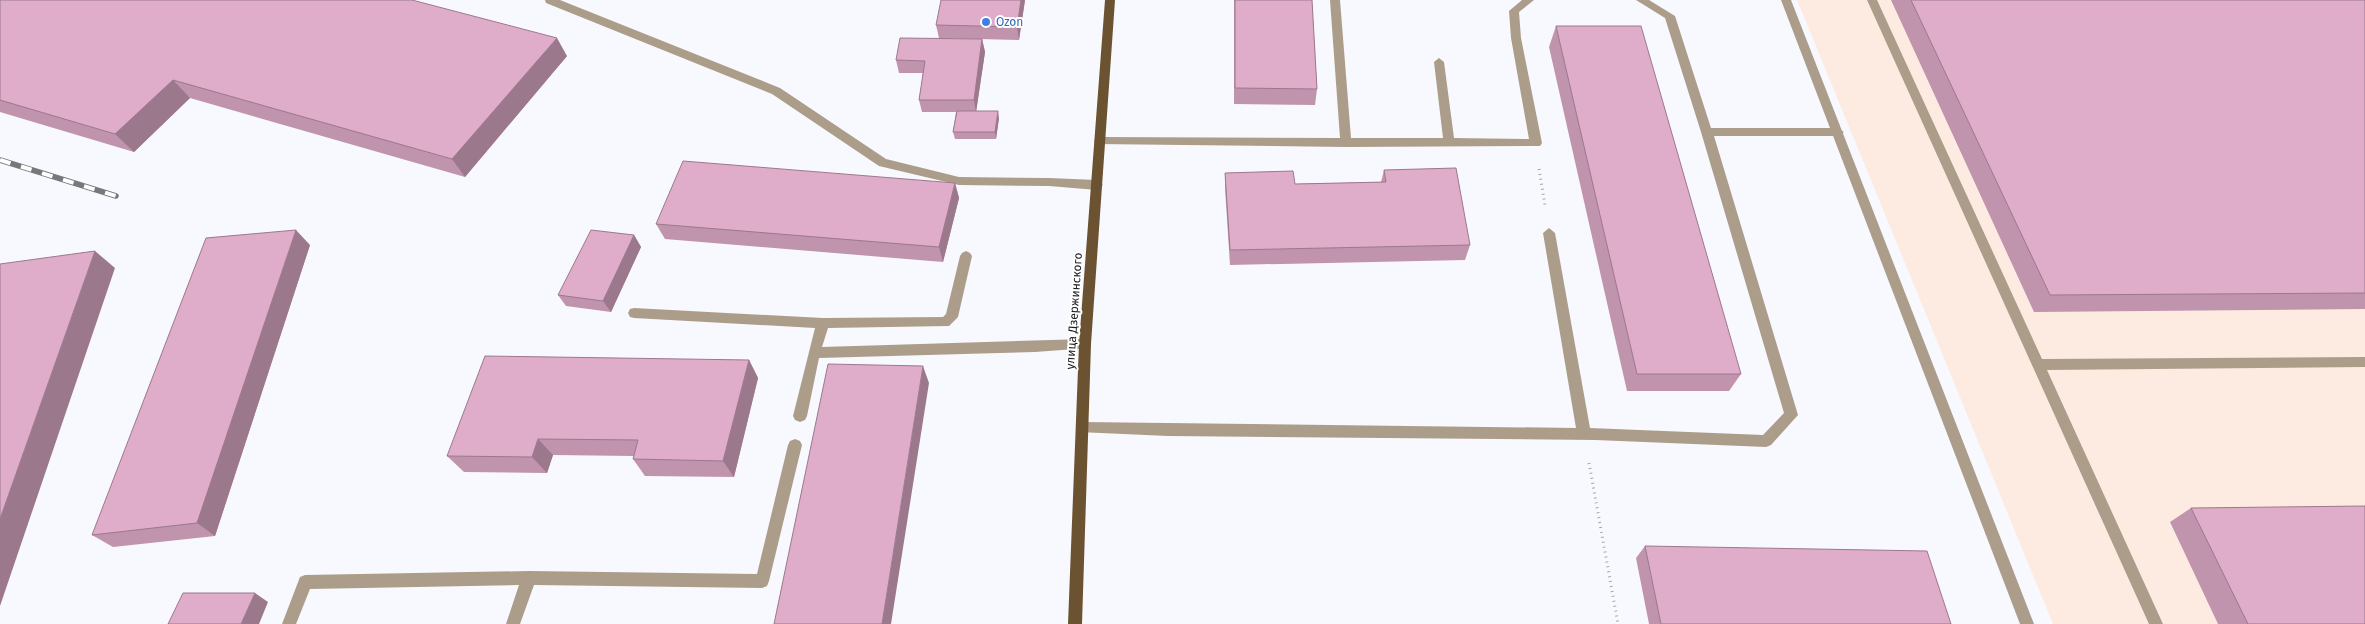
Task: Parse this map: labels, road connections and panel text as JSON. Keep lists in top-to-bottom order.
{
  "streets": {
    "main road": ["улица Дзержинского"]
  },
  "places": ["Ozon"]
}
